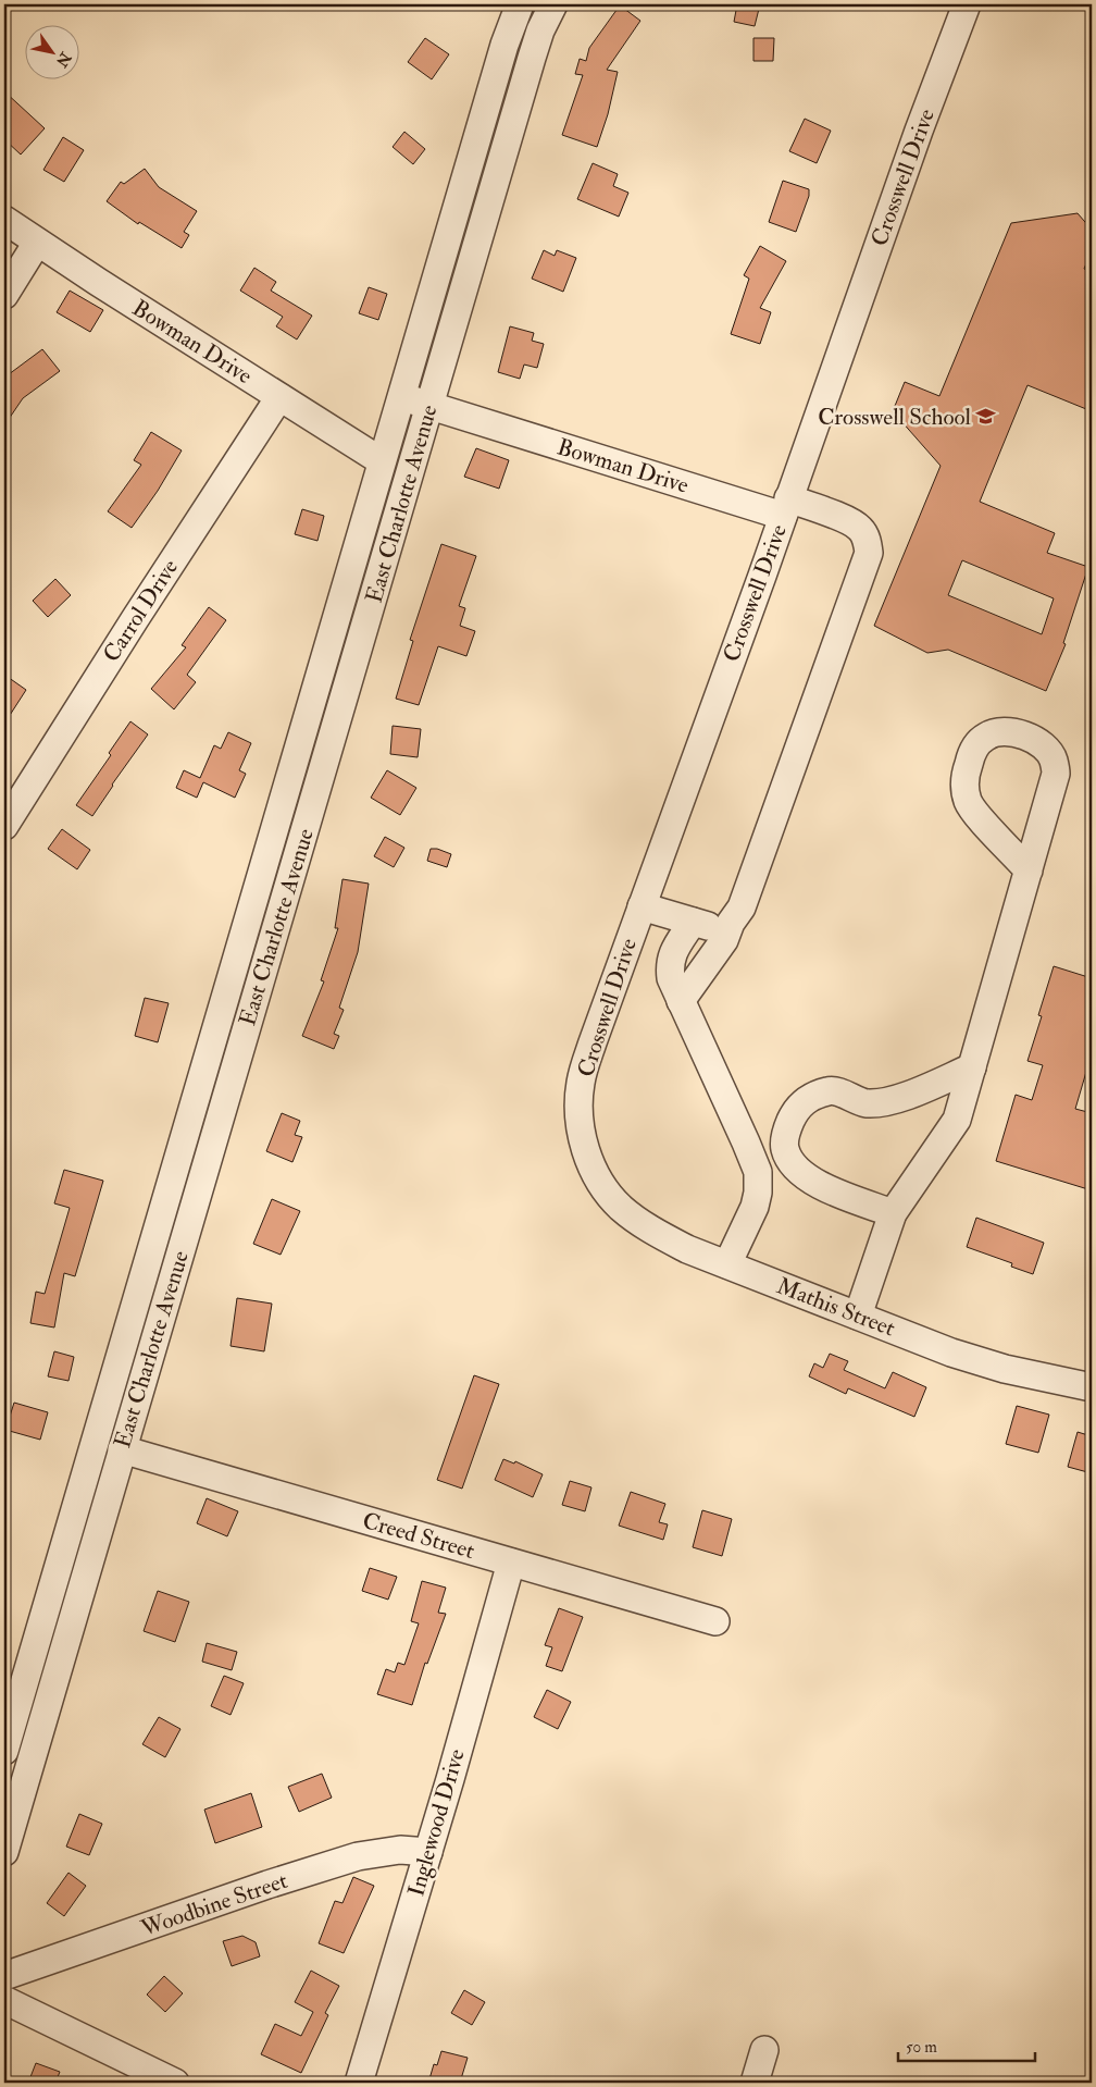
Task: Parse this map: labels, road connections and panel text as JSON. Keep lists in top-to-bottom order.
{
  "streets": {
    "street": [
      "Crosswell Drive",
      "Bowman Drive",
      "East Charlotte Avenue",
      "Carrol Drive",
      "Mathis Street",
      "Creed Street",
      "Inglewood Drive",
      "Woodbine Street"
    ]
  },
  "crossings": [
    ["Crosswell Drive", "Bowman Drive"],
    ["Crosswell Drive", "Mathis Street"],
    ["Bowman Drive", "East Charlotte Avenue"],
    ["Bowman Drive", "Carrol Drive"],
    ["East Charlotte Avenue", "Creed Street"],
    ["Creed Street", "Inglewood Drive"],
    ["Inglewood Drive", "Woodbine Street"]
  ],
  "places": {
    "school or university": ["Crosswell School"]
  },
  "scale_bar": "50 m",
  "north": "bottom right"
}
